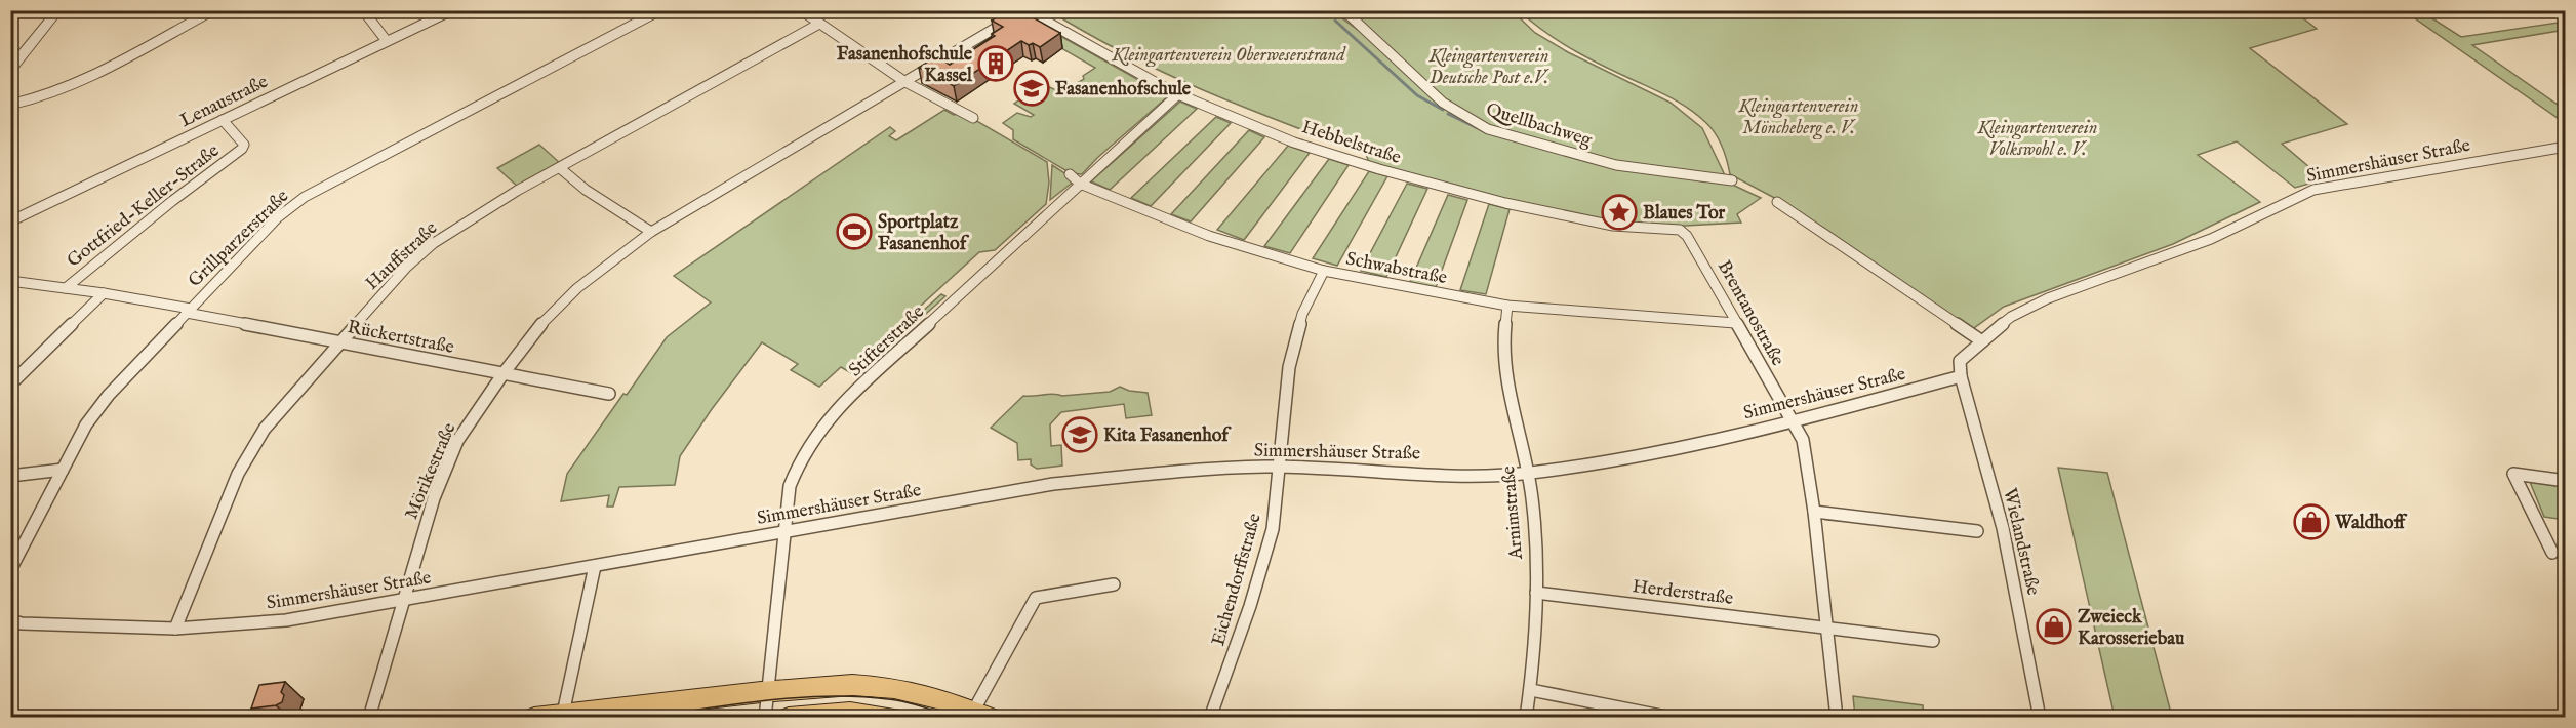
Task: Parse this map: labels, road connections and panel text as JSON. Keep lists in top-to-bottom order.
{
  "streets": {
    "street": [
      "Lenaustraße",
      "Quellbachweg",
      "Hebbelstraße",
      "Simmershäuser Straße",
      "Gottfried-Keller-Straße",
      "Grillparzerstraße",
      "Hauffstraße",
      "Schwabstraße",
      "Brentanostraße",
      "Rückertstraße",
      "Stifterstraße",
      "Mörikestraße",
      "Arnimstraße",
      "Wielandstraße",
      "Eichendorffstraße",
      "Herderstraße"
    ]
  },
  "crossings": [
    ["Lenaustraße", "Gottfried-Keller-Straße"],
    ["Hebbelstraße", "Brentanostraße"],
    ["Hebbelstraße", "Stifterstraße"],
    ["Simmershäuser Straße", "Hauffstraße"],
    ["Simmershäuser Straße", "Brentanostraße"],
    ["Simmershäuser Straße", "Stifterstraße"],
    ["Simmershäuser Straße", "Mörikestraße"],
    ["Simmershäuser Straße", "Arnimstraße"],
    ["Simmershäuser Straße", "Wielandstraße"],
    ["Simmershäuser Straße", "Eichendorffstraße"],
    ["Gottfried-Keller-Straße", "Rückertstraße"],
    ["Grillparzerstraße", "Rückertstraße"],
    ["Hauffstraße", "Rückertstraße"],
    ["Schwabstraße", "Brentanostraße"],
    ["Schwabstraße", "Stifterstraße"],
    ["Schwabstraße", "Arnimstraße"],
    ["Schwabstraße", "Eichendorffstraße"],
    ["Brentanostraße", "Herderstraße"],
    ["Rückertstraße", "Mörikestraße"],
    ["Arnimstraße", "Herderstraße"]
  ],
  "parks": [
    "Kleingartenverein Oberweserstrand",
    "Kleingartenverein Deutsche Post e.V.",
    "Kleingartenverein Möncheberg e. V.",
    "Kleingartenverein Volkswohl e. V."
  ],
  "places": {
    "building": ["Fasanenhofschule Kassel"],
    "school or university": ["Fasanenhofschule", "Kita Fasanenhof"],
    "place": ["Blaues Tor"],
    "sports": ["Sportplatz Fasanenhof"],
    "shop": ["Waldhoff", "Zweieck Karosseriebau"]
  }
}
